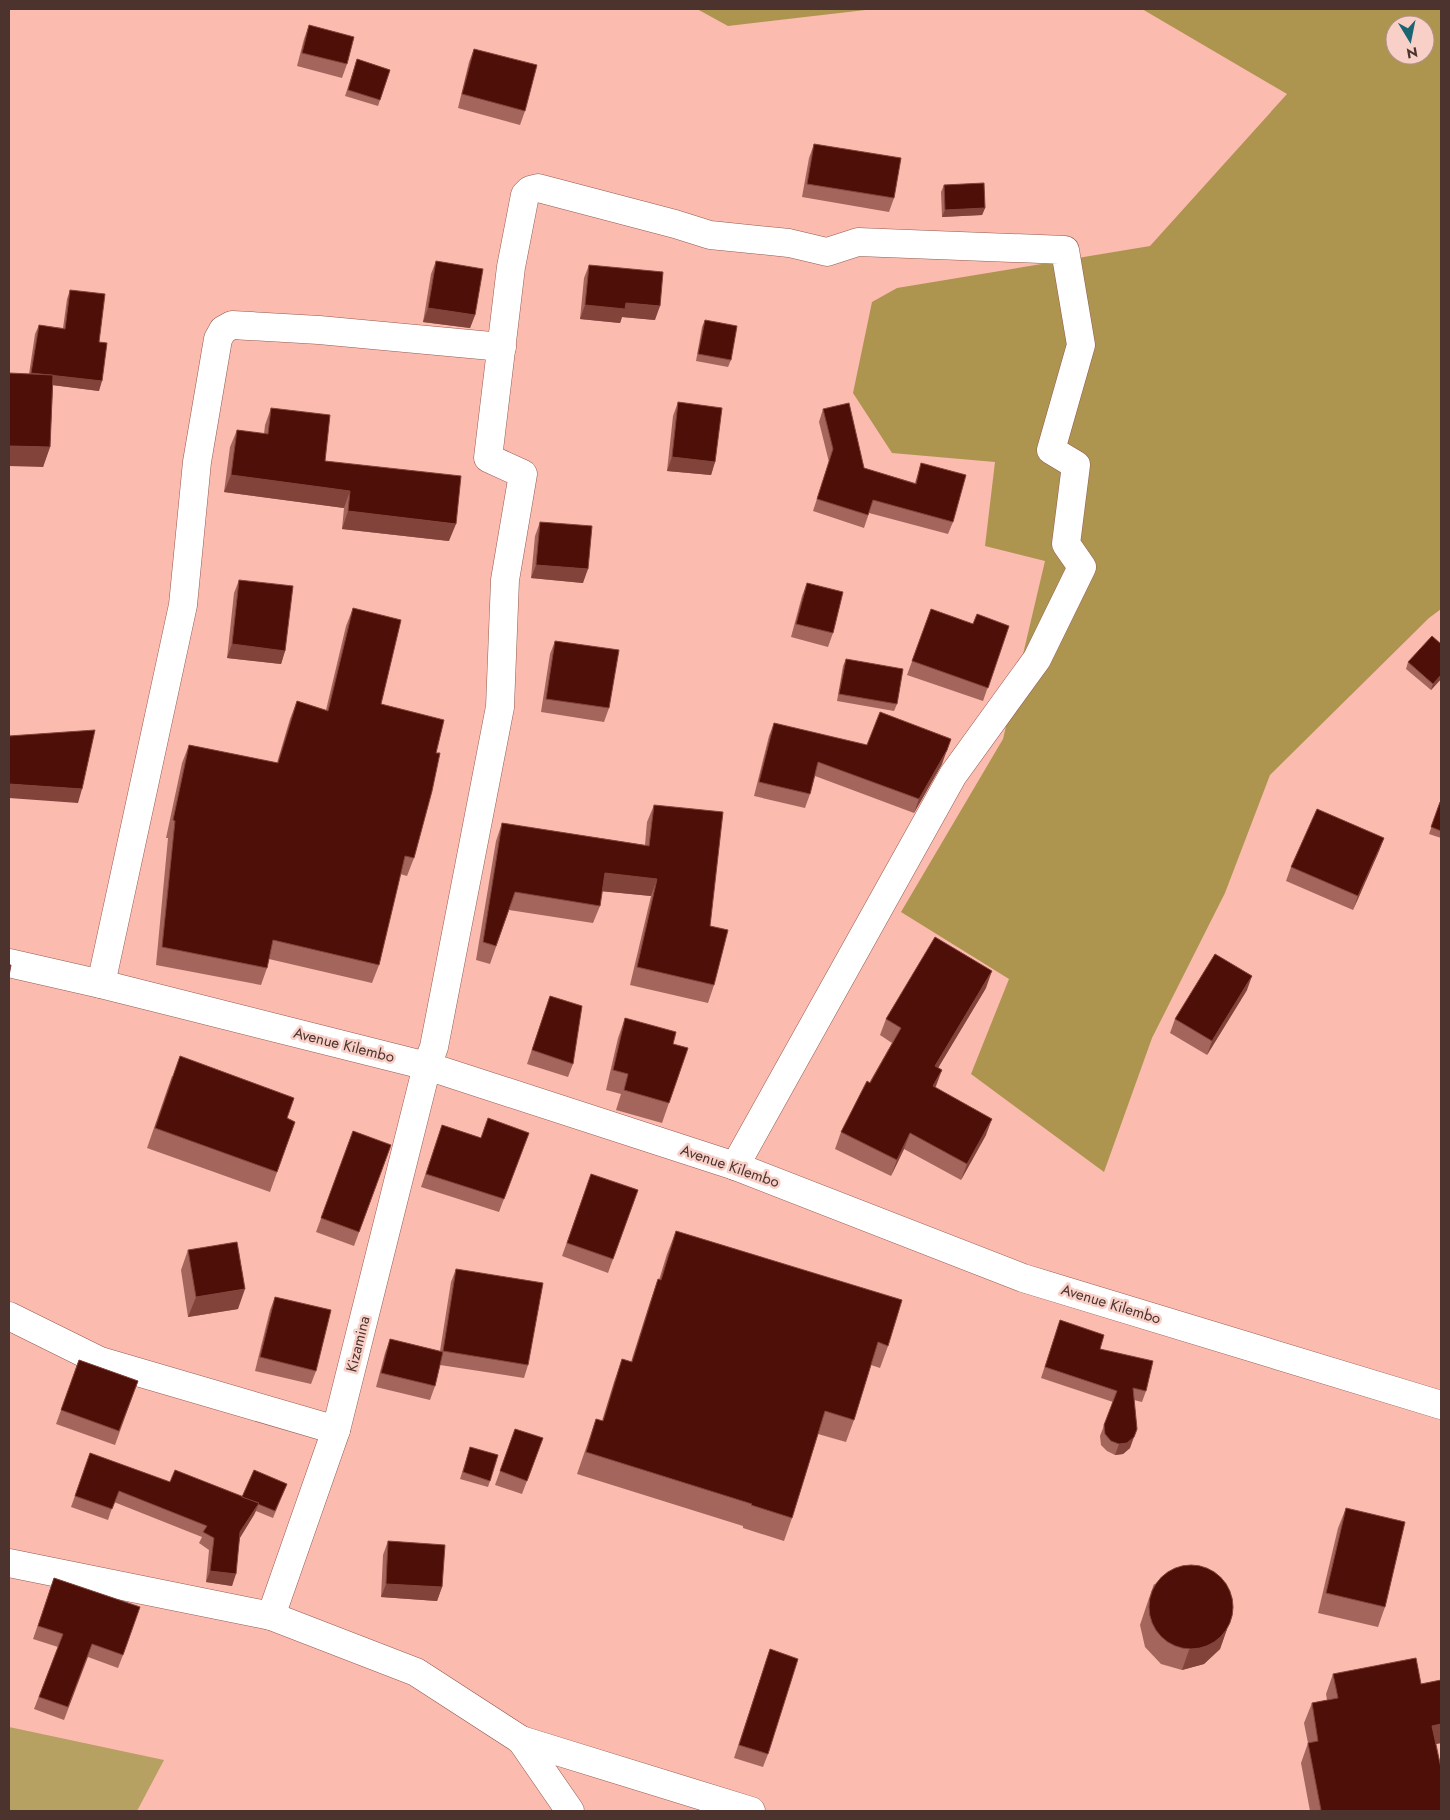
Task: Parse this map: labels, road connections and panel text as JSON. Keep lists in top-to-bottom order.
{
  "streets": {
    "street": ["Avenue Kilembo", "Kizamina"]
  },
  "crossings": [
    ["Avenue Kilembo", "Kizamina"]
  ],
  "north": "bottom"
}
